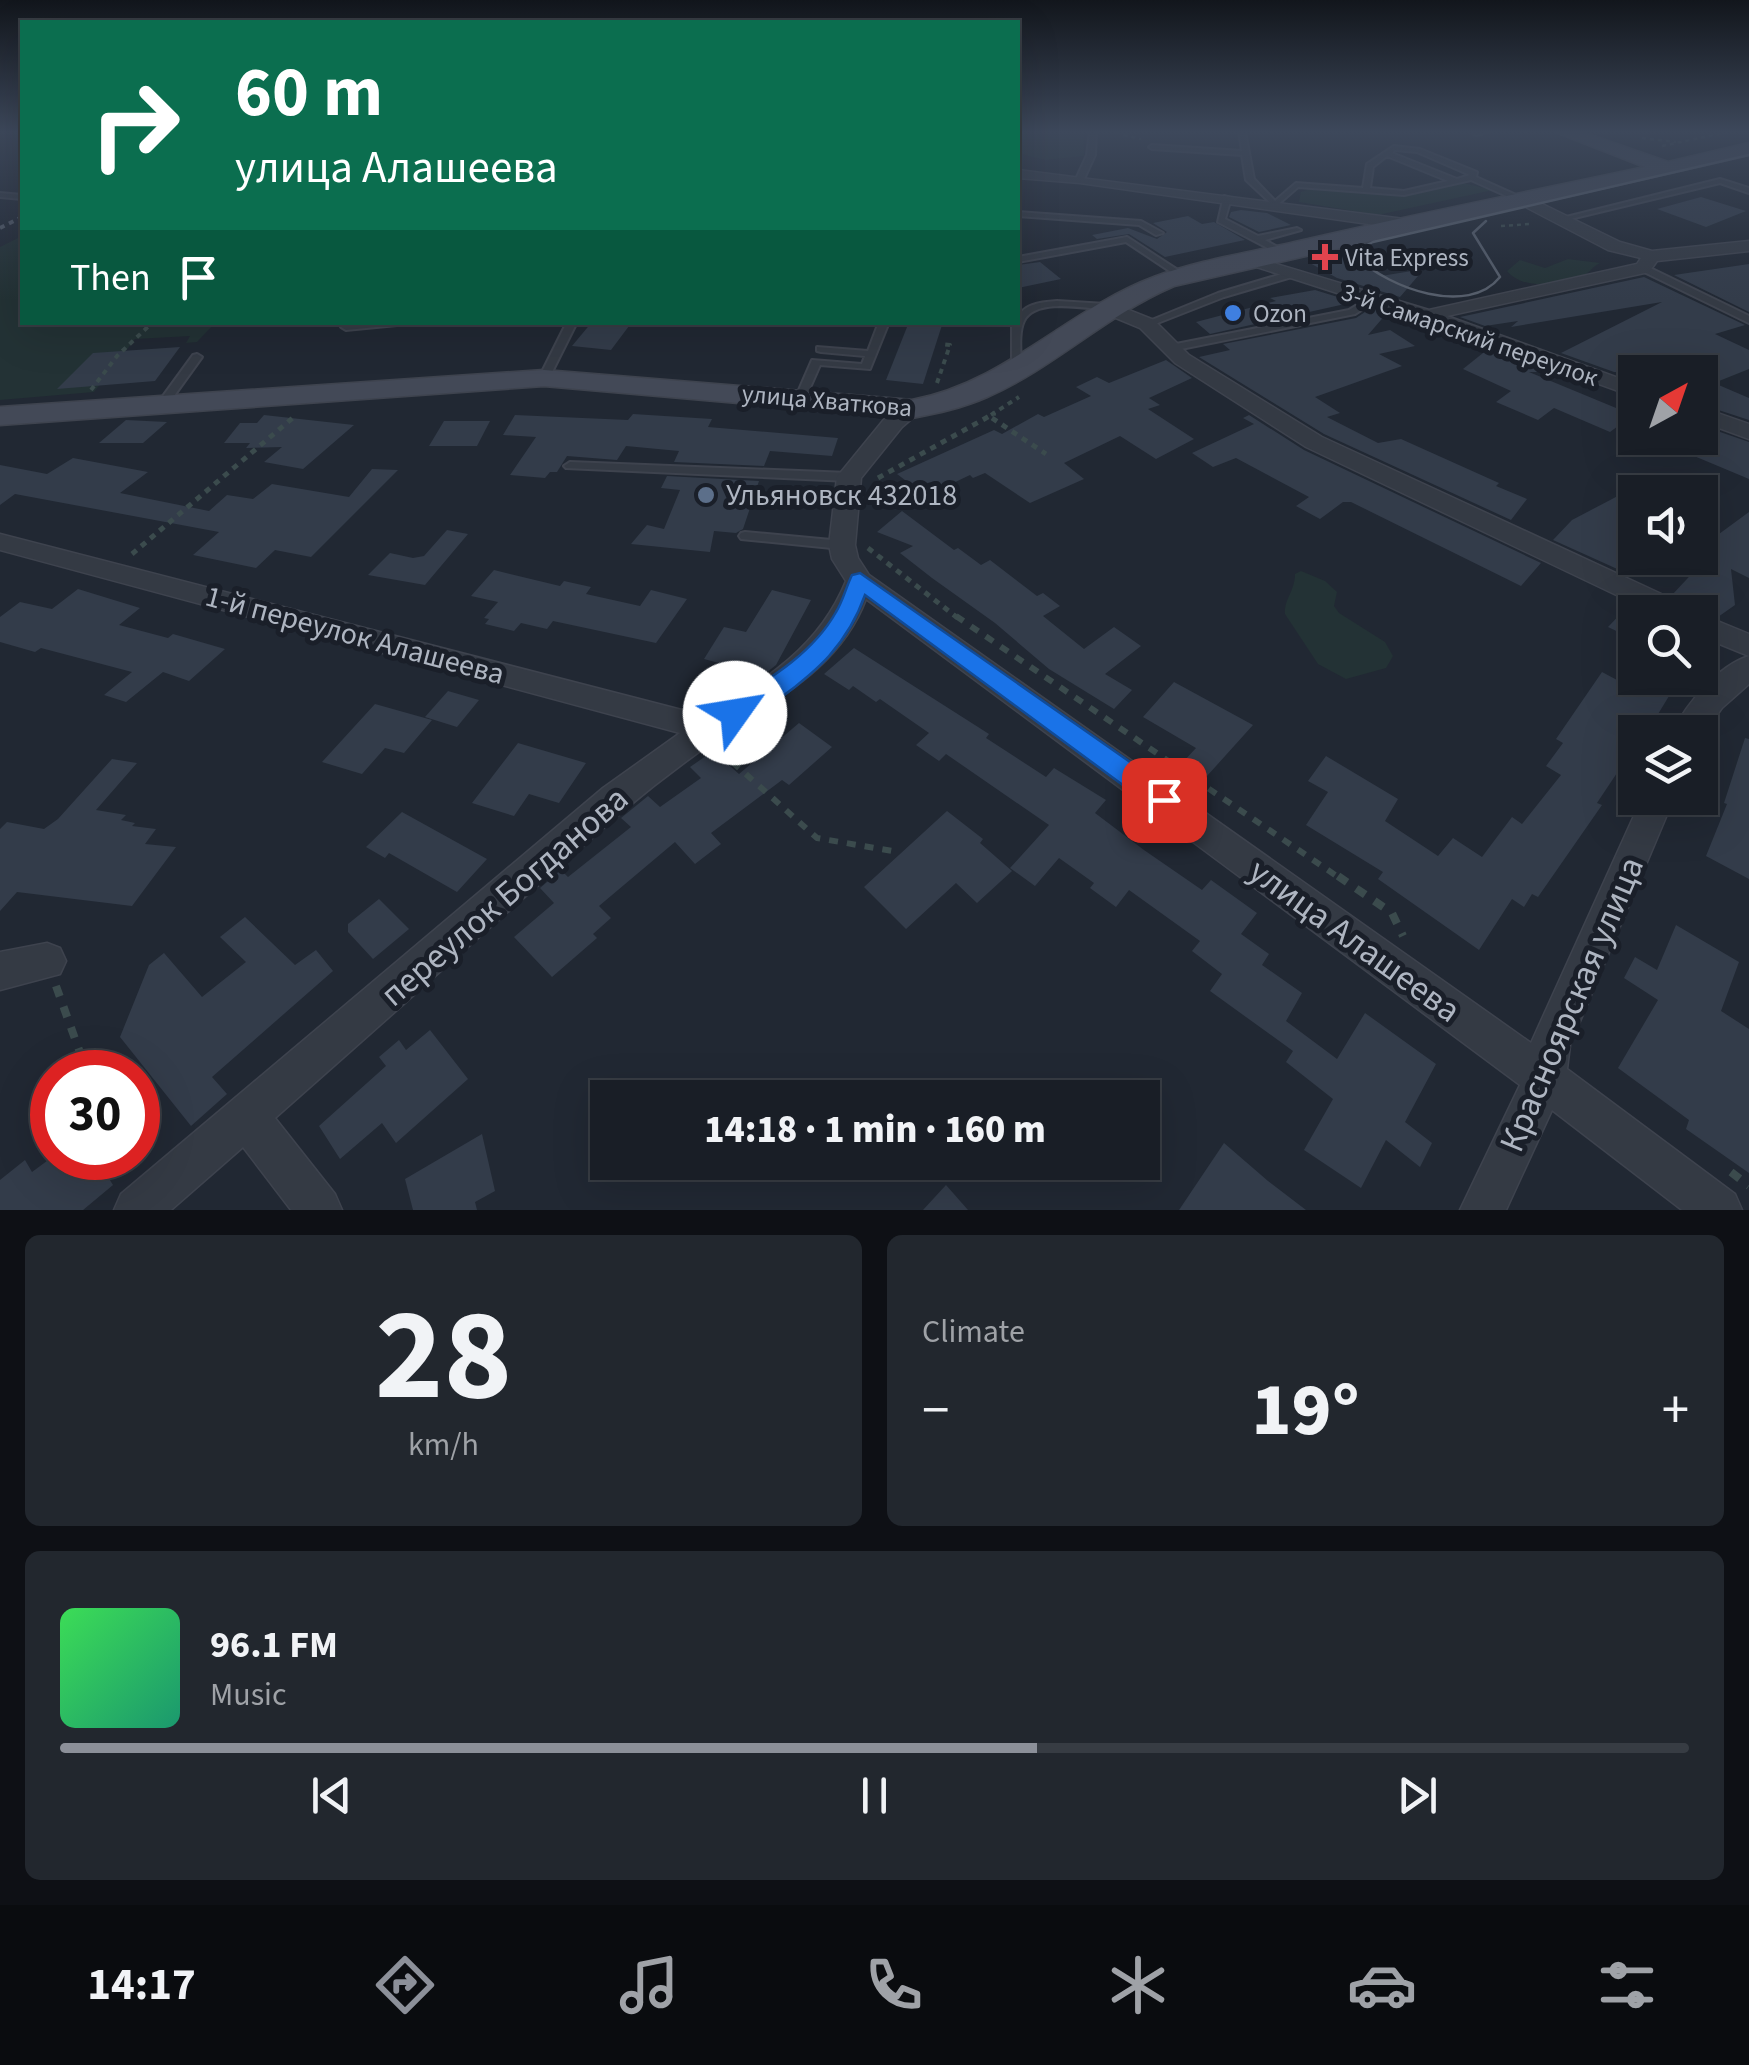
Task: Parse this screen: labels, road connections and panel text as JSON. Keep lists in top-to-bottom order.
{
  "streets": {
    "main road": ["улица Хваткова"],
    "street": [
      "3-й Самарский переулок",
      "1-й переулок Алашеева",
      "переулок Богданова",
      "улица Алашеева",
      "Красноярская улица"
    ]
  },
  "crossings": [
    ["3-й Самарский переулок", "улица Хваткова"],
    ["1-й переулок Алашеева", "переулок Богданова"],
    ["переулок Богданова", "улица Алашеева"],
    ["улица Алашеева", "Красноярская улица"]
  ],
  "places": {
    "health": ["Vita Express"],
    "other": ["Ozon", "Ульяновск 432018"]
  },
  "north": "top right",
  "page": {
    "turn": ["60 m", "улица Алашеева"],
    "then": "Then",
    "limit": "30",
    "trip": "14:18 · 1 min · 160 m",
    "tile": [
      ["28", "km/h"],
      "Climate"
    ],
    "heat": ["−", "19°", "+"],
    "song": ["96.1 FM", "Music"],
    "tabs": "14:17"
  }
}
